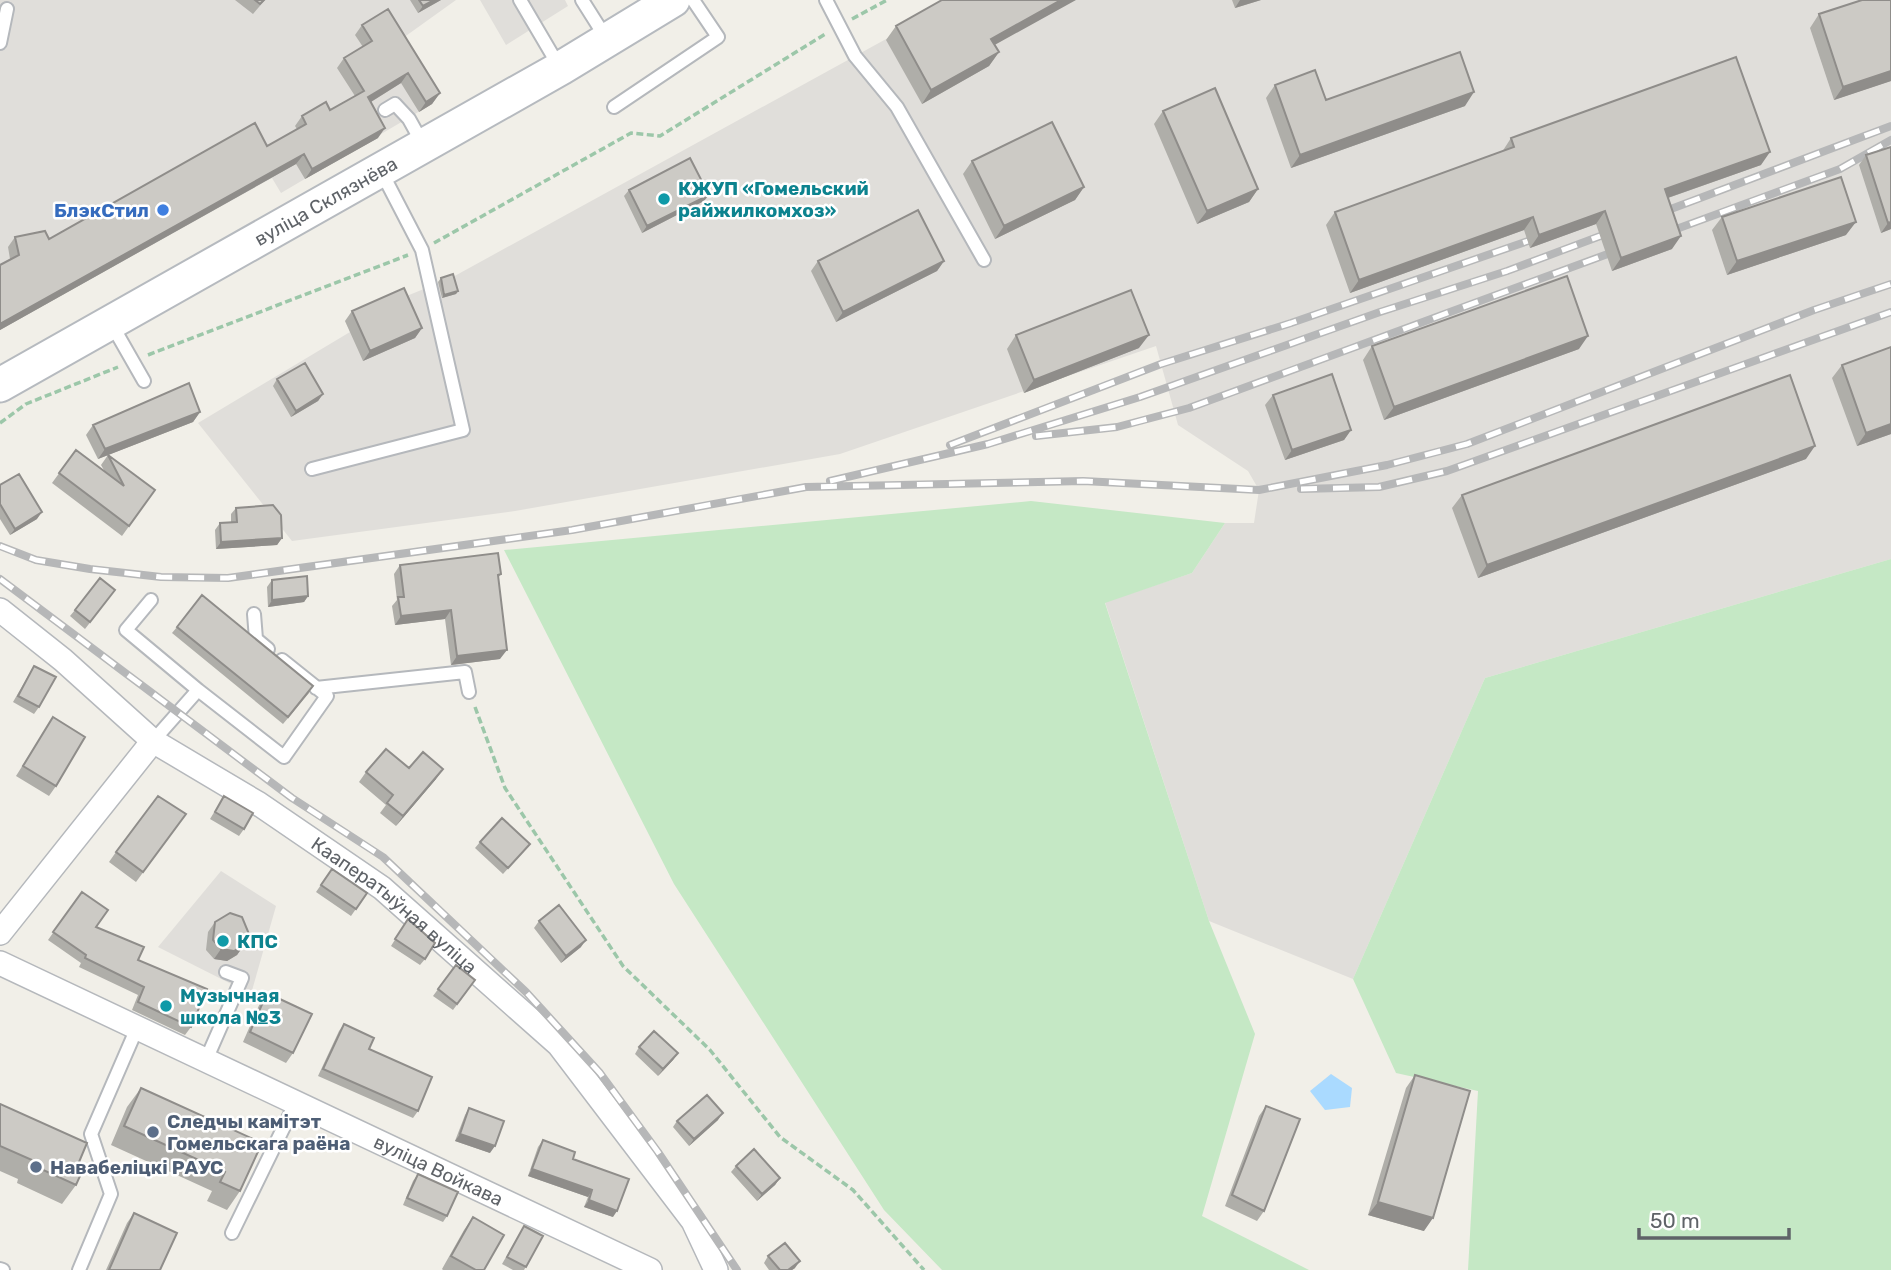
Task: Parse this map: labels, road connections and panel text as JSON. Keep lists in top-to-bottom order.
{
  "streets": {
    "main road": ["вуліца Склязнёва"],
    "street": ["Кааператыўная вуліца", "вуліца Войкава"]
  },
  "places": [
    "КЖУП «Гомельский райжилкомхоз»",
    "БлэкСтил",
    "КПС",
    "Музычная школа №3",
    "Следчы камітэт Гомельскага раёна",
    "Навабеліцкі РАУС"
  ],
  "scale_bar": "50 m"
}
